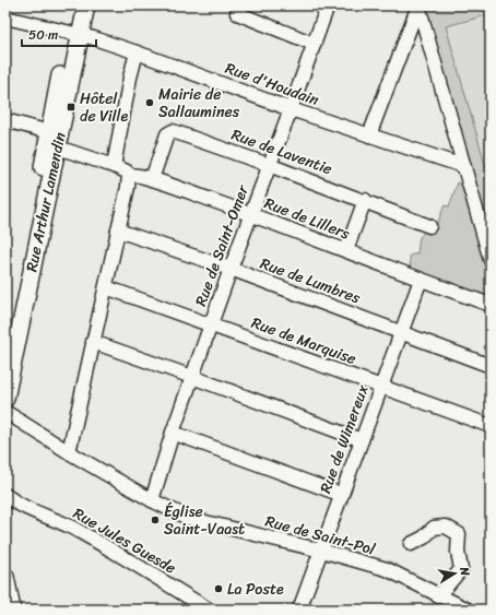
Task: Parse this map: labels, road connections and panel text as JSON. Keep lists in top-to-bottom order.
{
  "streets": {
    "main road": ["Rue Arthur Lamendin"],
    "street": [
      "Rue d'Houdain",
      "Rue de Laventie",
      "Rue de Lillers",
      "Rue de Saint-Omer",
      "Rue de Lumbres",
      "Rue de Marquise",
      "Rue de Wimereux",
      "Rue de Saint-Pol",
      "Rue Jules Guesde"
    ]
  },
  "crossings": [
    ["Rue d'Houdain", "Rue Arthur Lamendin"],
    ["Rue d'Houdain", "Rue de Saint-Omer"],
    ["Rue de Laventie", "Rue de Lillers"],
    ["Rue de Laventie", "Rue de Saint-Omer"],
    ["Rue Arthur Lamendin", "Rue de Lillers"],
    ["Rue de Lillers", "Rue de Saint-Omer"],
    ["Rue de Lillers", "Rue de Wimereux"],
    ["Rue de Saint-Omer", "Rue de Lumbres"],
    ["Rue de Saint-Omer", "Rue de Marquise"],
    ["Rue de Saint-Omer", "Rue de Saint-Pol"],
    ["Rue de Lumbres", "Rue de Wimereux"],
    ["Rue de Marquise", "Rue de Wimereux"],
    ["Rue de Wimereux", "Rue de Saint-Pol"]
  ],
  "places": {
    "other": ["Mairie de Sallaumines", "Église Saint-Vaast", "La Poste"],
    "transit": ["Hôtel de Ville"]
  },
  "scale_bar": "50 m",
  "north": "right"
}
